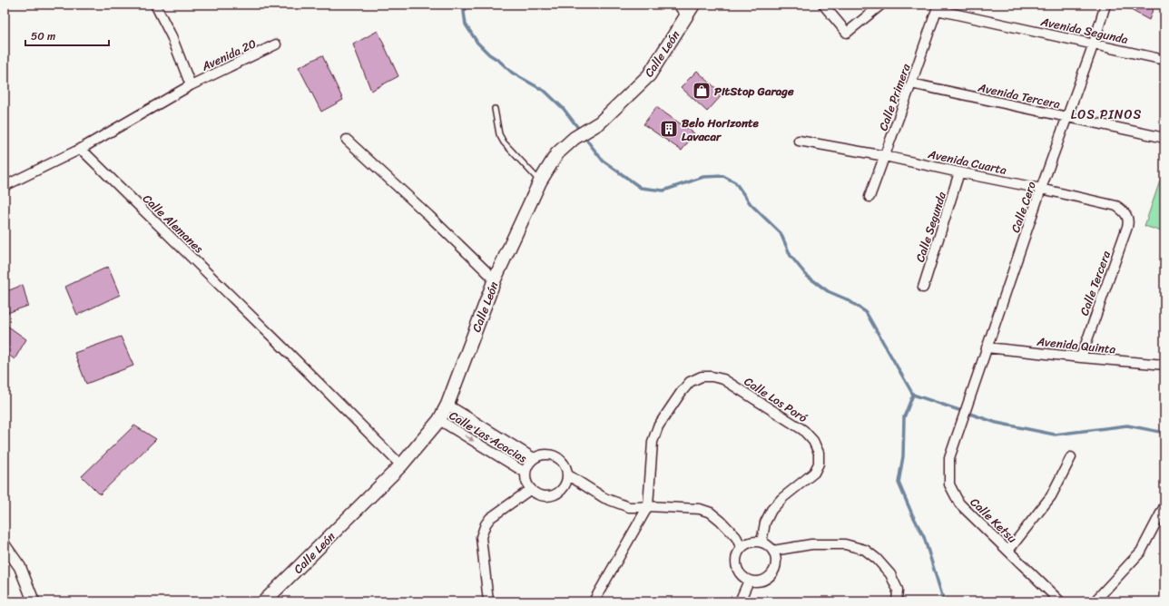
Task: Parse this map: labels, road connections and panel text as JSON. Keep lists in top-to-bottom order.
{
  "streets": {
    "main road": ["Calle León"],
    "street": [
      "Avenida Segunda",
      "Avenida 20",
      "Avenida Tercera",
      "Calle Primera",
      "Avenida Cuarta",
      "Calle Cero",
      "Calle Alemanes",
      "Calle Segunda",
      "Calle Tercera",
      "Avenida Quinta",
      "Calle Los Poró",
      "Calle Las Acacias",
      "Calle Ketsu"
    ]
  },
  "crossings": [
    ["Avenida Segunda", "Calle Primera"],
    ["Avenida Segunda", "Calle Cero"],
    ["Calle León", "Calle Alemanes"],
    ["Calle León", "Calle Las Acacias"],
    ["Avenida Tercera", "Calle Primera"],
    ["Avenida Tercera", "Calle Cero"],
    ["Calle Primera", "Avenida Cuarta"],
    ["Avenida Cuarta", "Calle Cero"],
    ["Avenida Cuarta", "Calle Segunda"],
    ["Avenida Cuarta", "Calle Tercera"],
    ["Calle Cero", "Avenida Quinta"],
    ["Calle Cero", "Calle Ketsu"],
    ["Calle Tercera", "Avenida Quinta"]
  ],
  "districts": ["LOS PINOS"],
  "places": {
    "shop": ["PitStop Garage"],
    "building": ["Belo Horizonte Lavacar"]
  },
  "scale_bar": "50 m"
}
